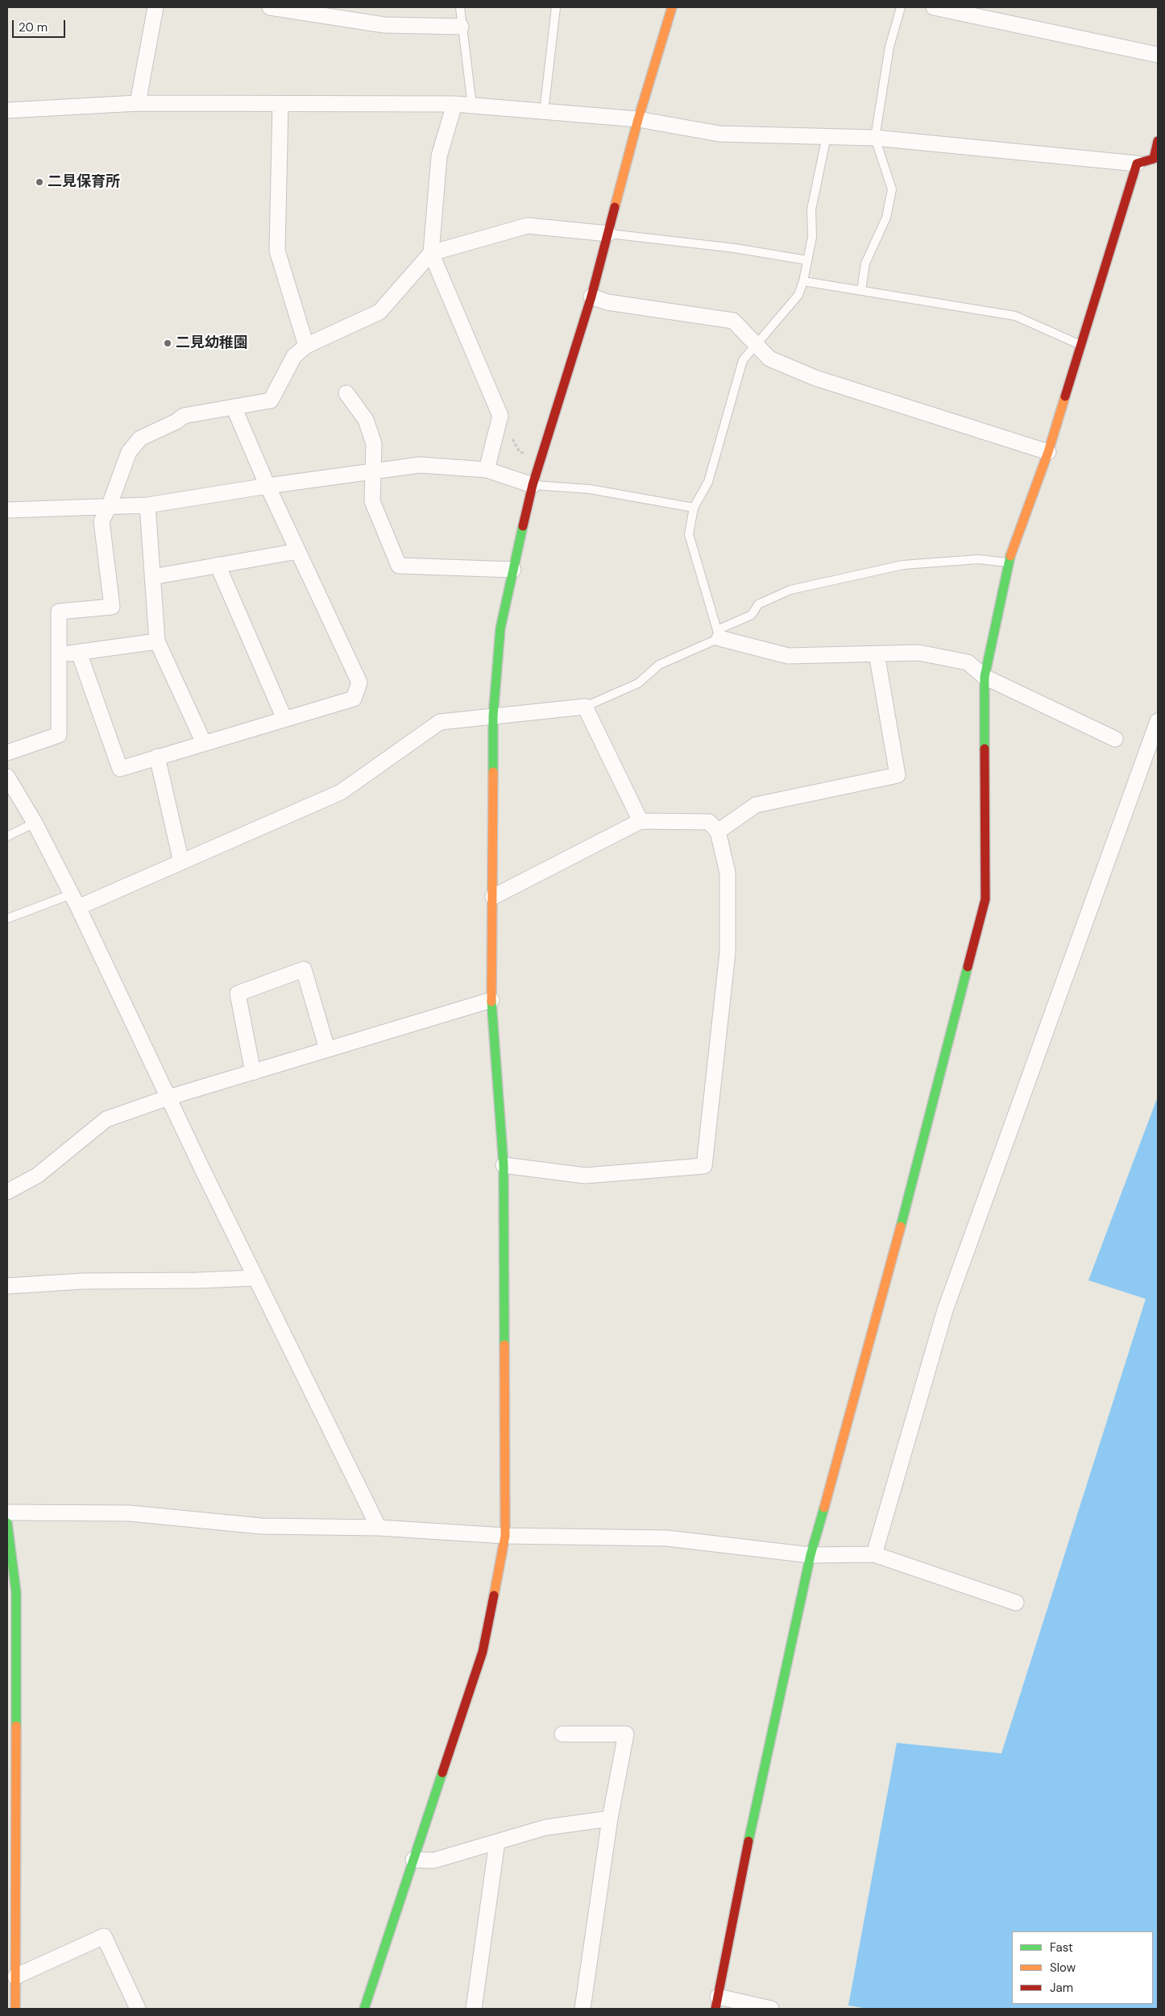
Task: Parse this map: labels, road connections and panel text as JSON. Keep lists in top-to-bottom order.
{
  "places": ["二見保育所", "二見幼稚園"],
  "legend": ["Fast", "Slow", "Jam"],
  "scale_bar": "20 m"
}
